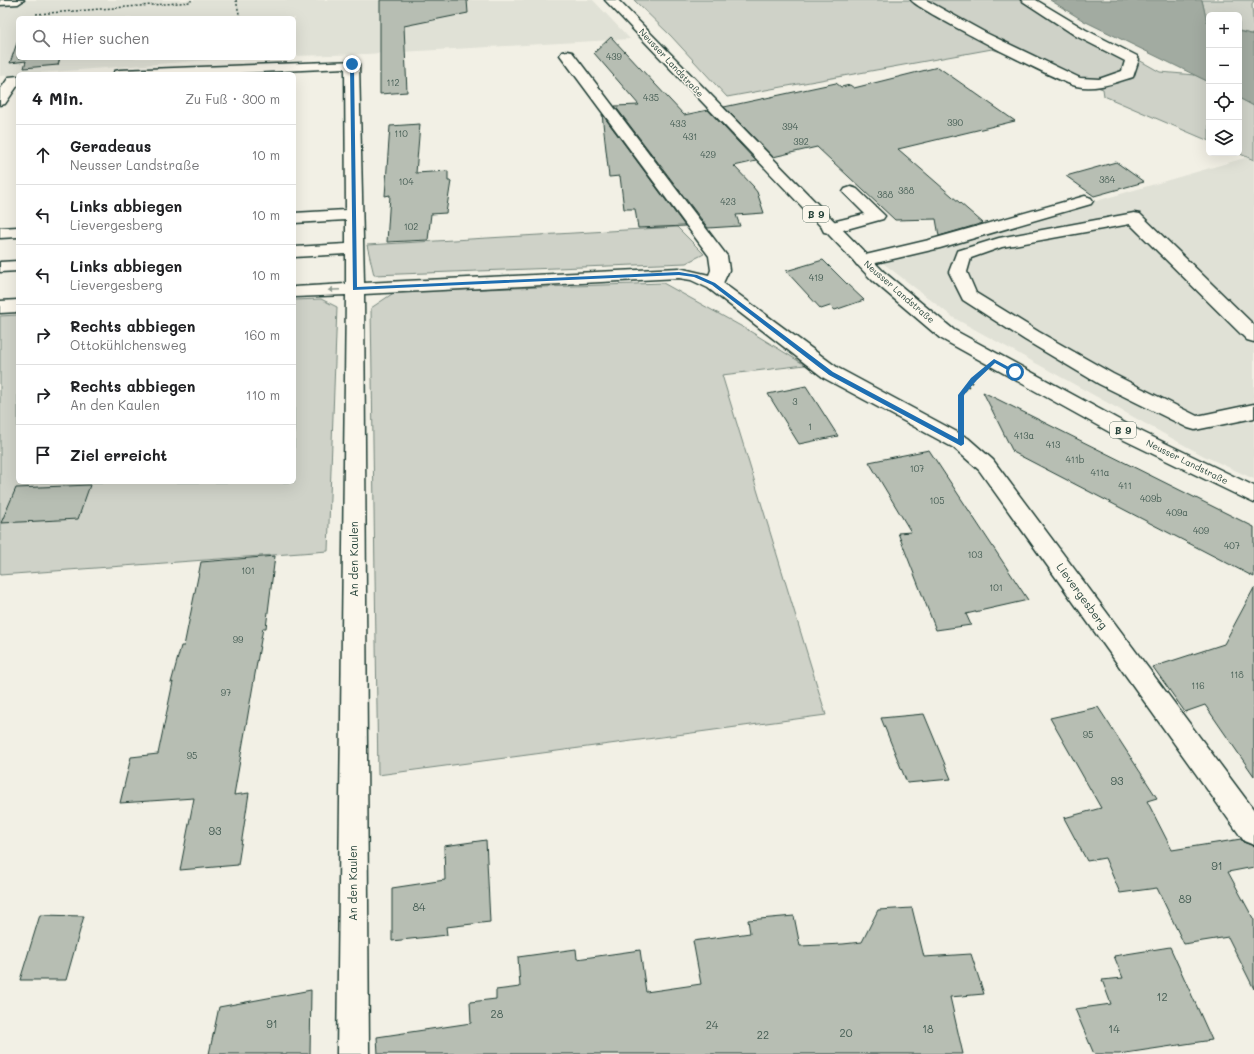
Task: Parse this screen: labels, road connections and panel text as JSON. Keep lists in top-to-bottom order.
{
  "streets": {
    "street": [
      "Neusser Landstraße",
      "B 9",
      "An den Kaulen",
      "Lievergesberg"
    ]
  },
  "crossings": [
    ["An den Kaulen", "Lievergesberg"]
  ],
  "house_numbers": [
    "439",
    "112",
    "435",
    "390",
    "433",
    "394",
    "110",
    "431",
    "392",
    "429",
    "384",
    "104",
    "388",
    "388",
    "423",
    "102",
    "419",
    "3",
    "1",
    "413a",
    "413",
    "411b",
    "107",
    "411a",
    "411",
    "409b",
    "105",
    "409a",
    "409",
    "407",
    "103",
    "101",
    "101",
    "99",
    "118",
    "116",
    "97",
    "95",
    "95",
    "93",
    "93",
    "91",
    "89",
    "84",
    "12",
    "28",
    "91",
    "24",
    "18",
    "14",
    "20",
    "22"
  ],
  "page": {
    "map_buttons": ["+", "−"],
    "search": "Hier suchen",
    "heading": ["4 Min.", "Zu Fuß · 300 m"],
    "list": [
      ["Geradeaus", "Neusser Landstraße", "10 m"],
      ["Links abbiegen", "Lievergesberg", "10 m"],
      ["Links abbiegen", "Lievergesberg", "10 m"],
      ["Rechts abbiegen", "Ottokühlchensweg", "160 m"],
      ["Rechts abbiegen", "An den Kaulen", "110 m"],
      "Ziel erreicht"
    ]
  }
}
